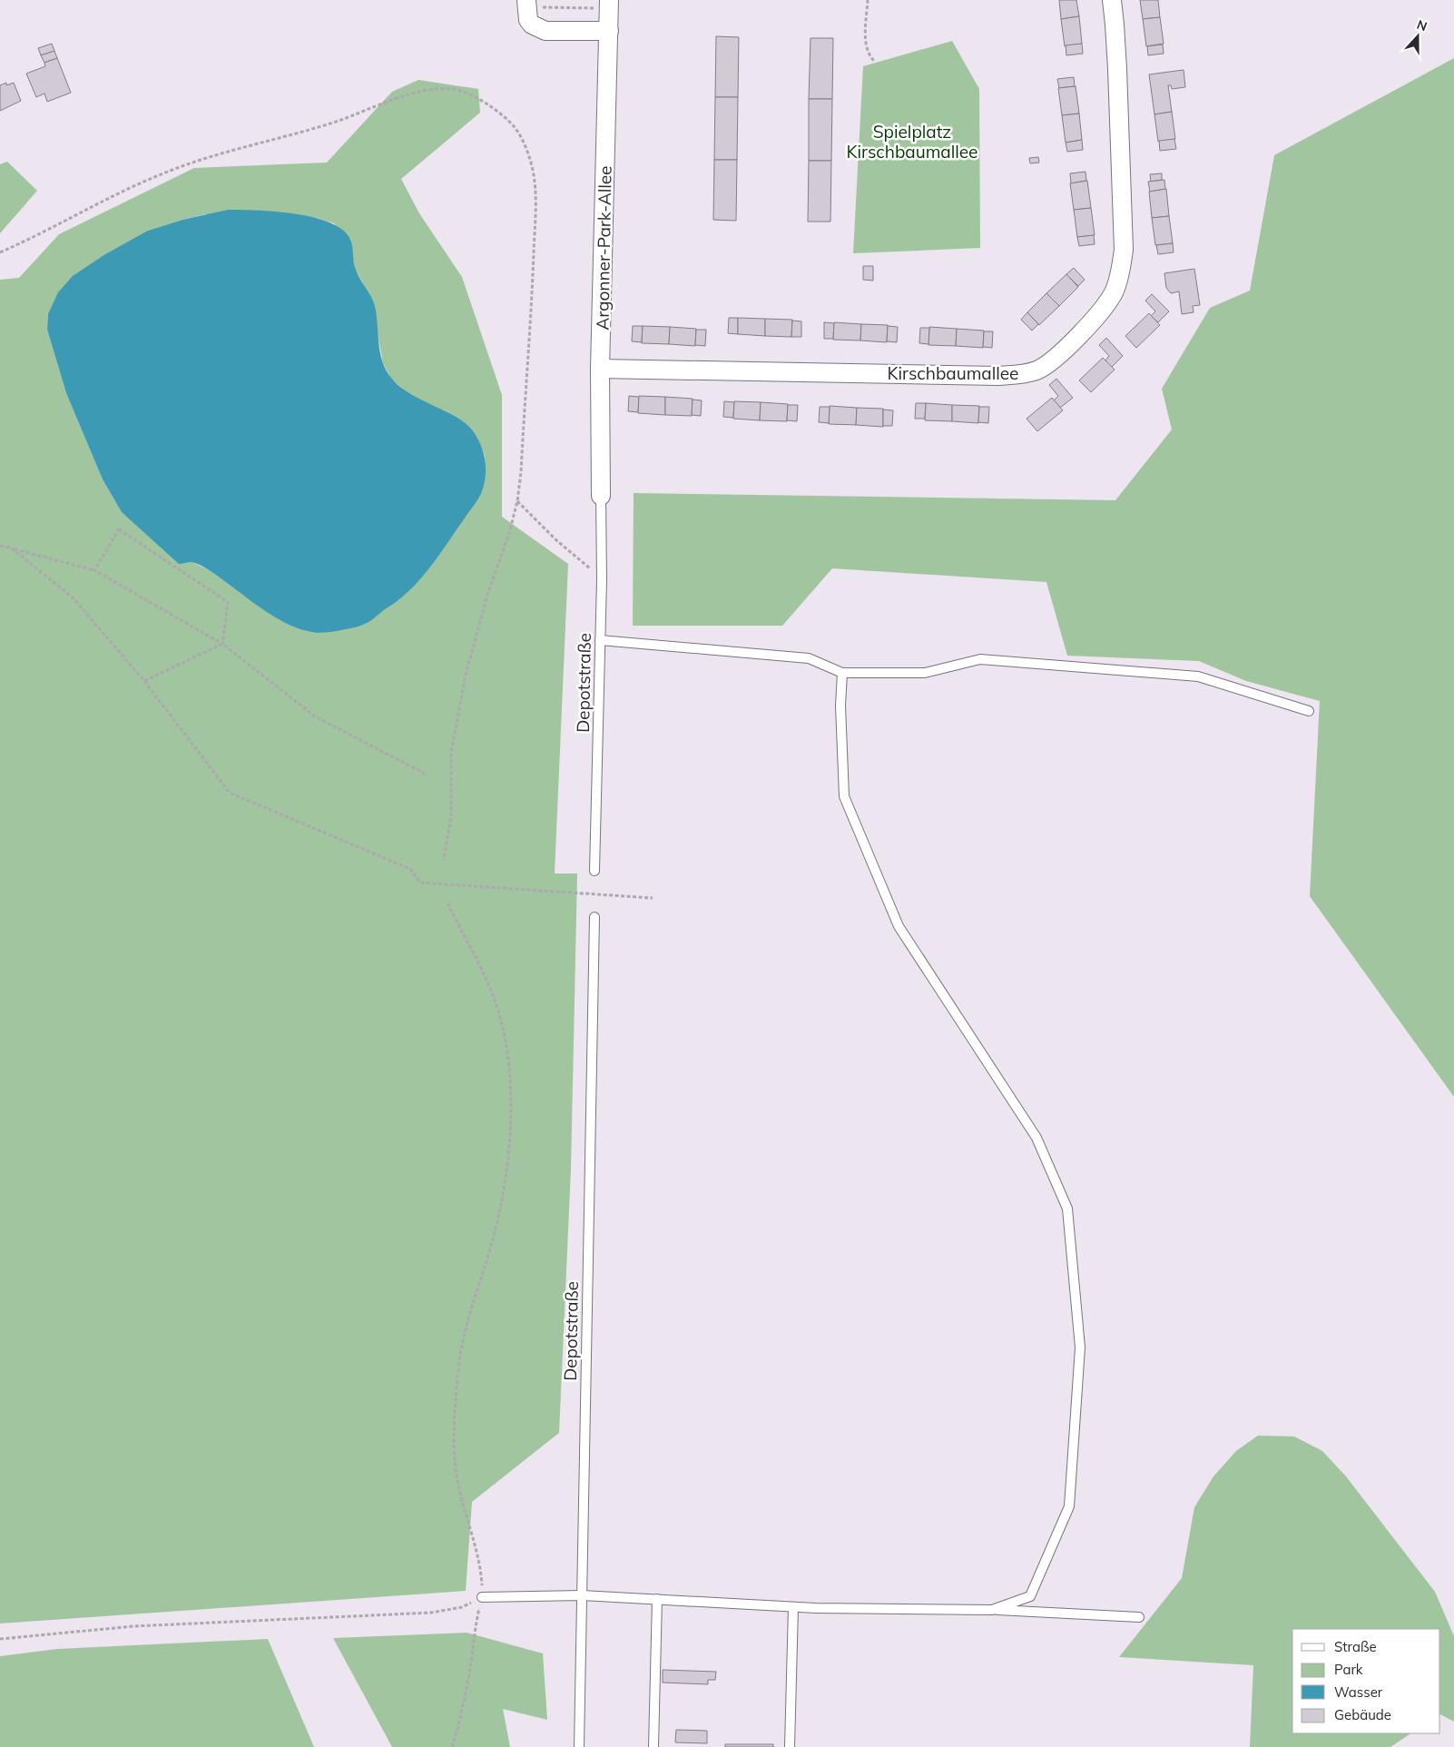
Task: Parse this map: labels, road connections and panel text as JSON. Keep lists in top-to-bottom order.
{
  "streets": {
    "street": ["Argonner-Park-Allee", "Kirschbaumallee"],
    "lane": ["Depotstraße"]
  },
  "crossings": [
    ["Argonner-Park-Allee", "Kirschbaumallee"],
    ["Argonner-Park-Allee", "Depotstraße"]
  ],
  "parks": ["Spielplatz Kirschbaumallee"],
  "legend": [
    "Straße",
    "Park",
    "Wasser",
    "Gebäude"
  ],
  "north": "top"
}
